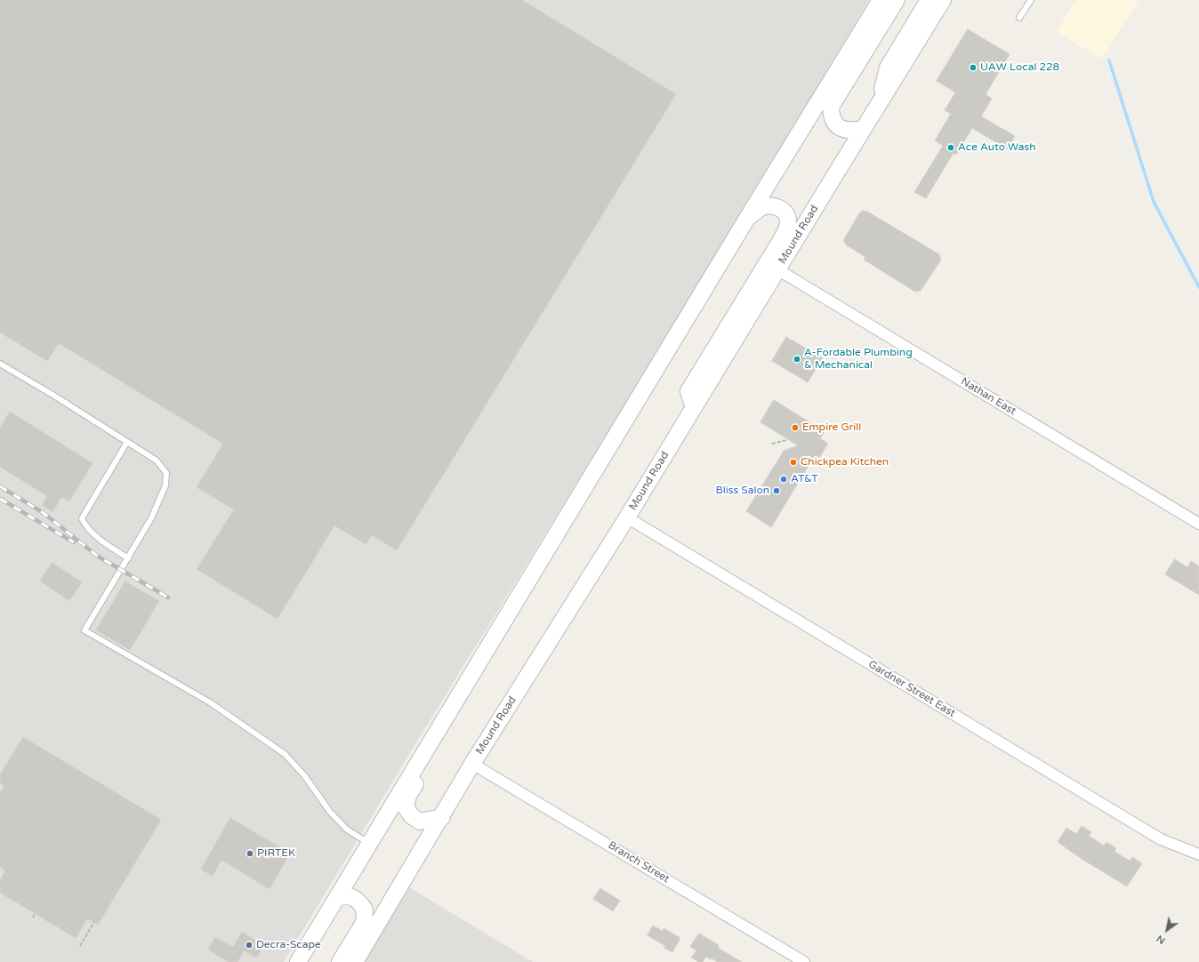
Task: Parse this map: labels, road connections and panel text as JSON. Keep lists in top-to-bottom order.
{
  "streets": {
    "main road": ["Mound Road"],
    "street": ["Nathan East", "Gardner Street East", "Branch Street"]
  },
  "crossings": [
    ["Mound Road", "Nathan East"],
    ["Mound Road", "Gardner Street East"],
    ["Mound Road", "Branch Street"]
  ],
  "places": [
    "UAW Local 228",
    "Ace Auto Wash",
    "A-Fordable Plumbing & Mechanical",
    "Empire Grill",
    "Chickpea Kitchen",
    "AT&T",
    "Bliss Salon",
    "PIRTEK",
    "Decra-Scape"
  ],
  "north": "bottom left"
}
